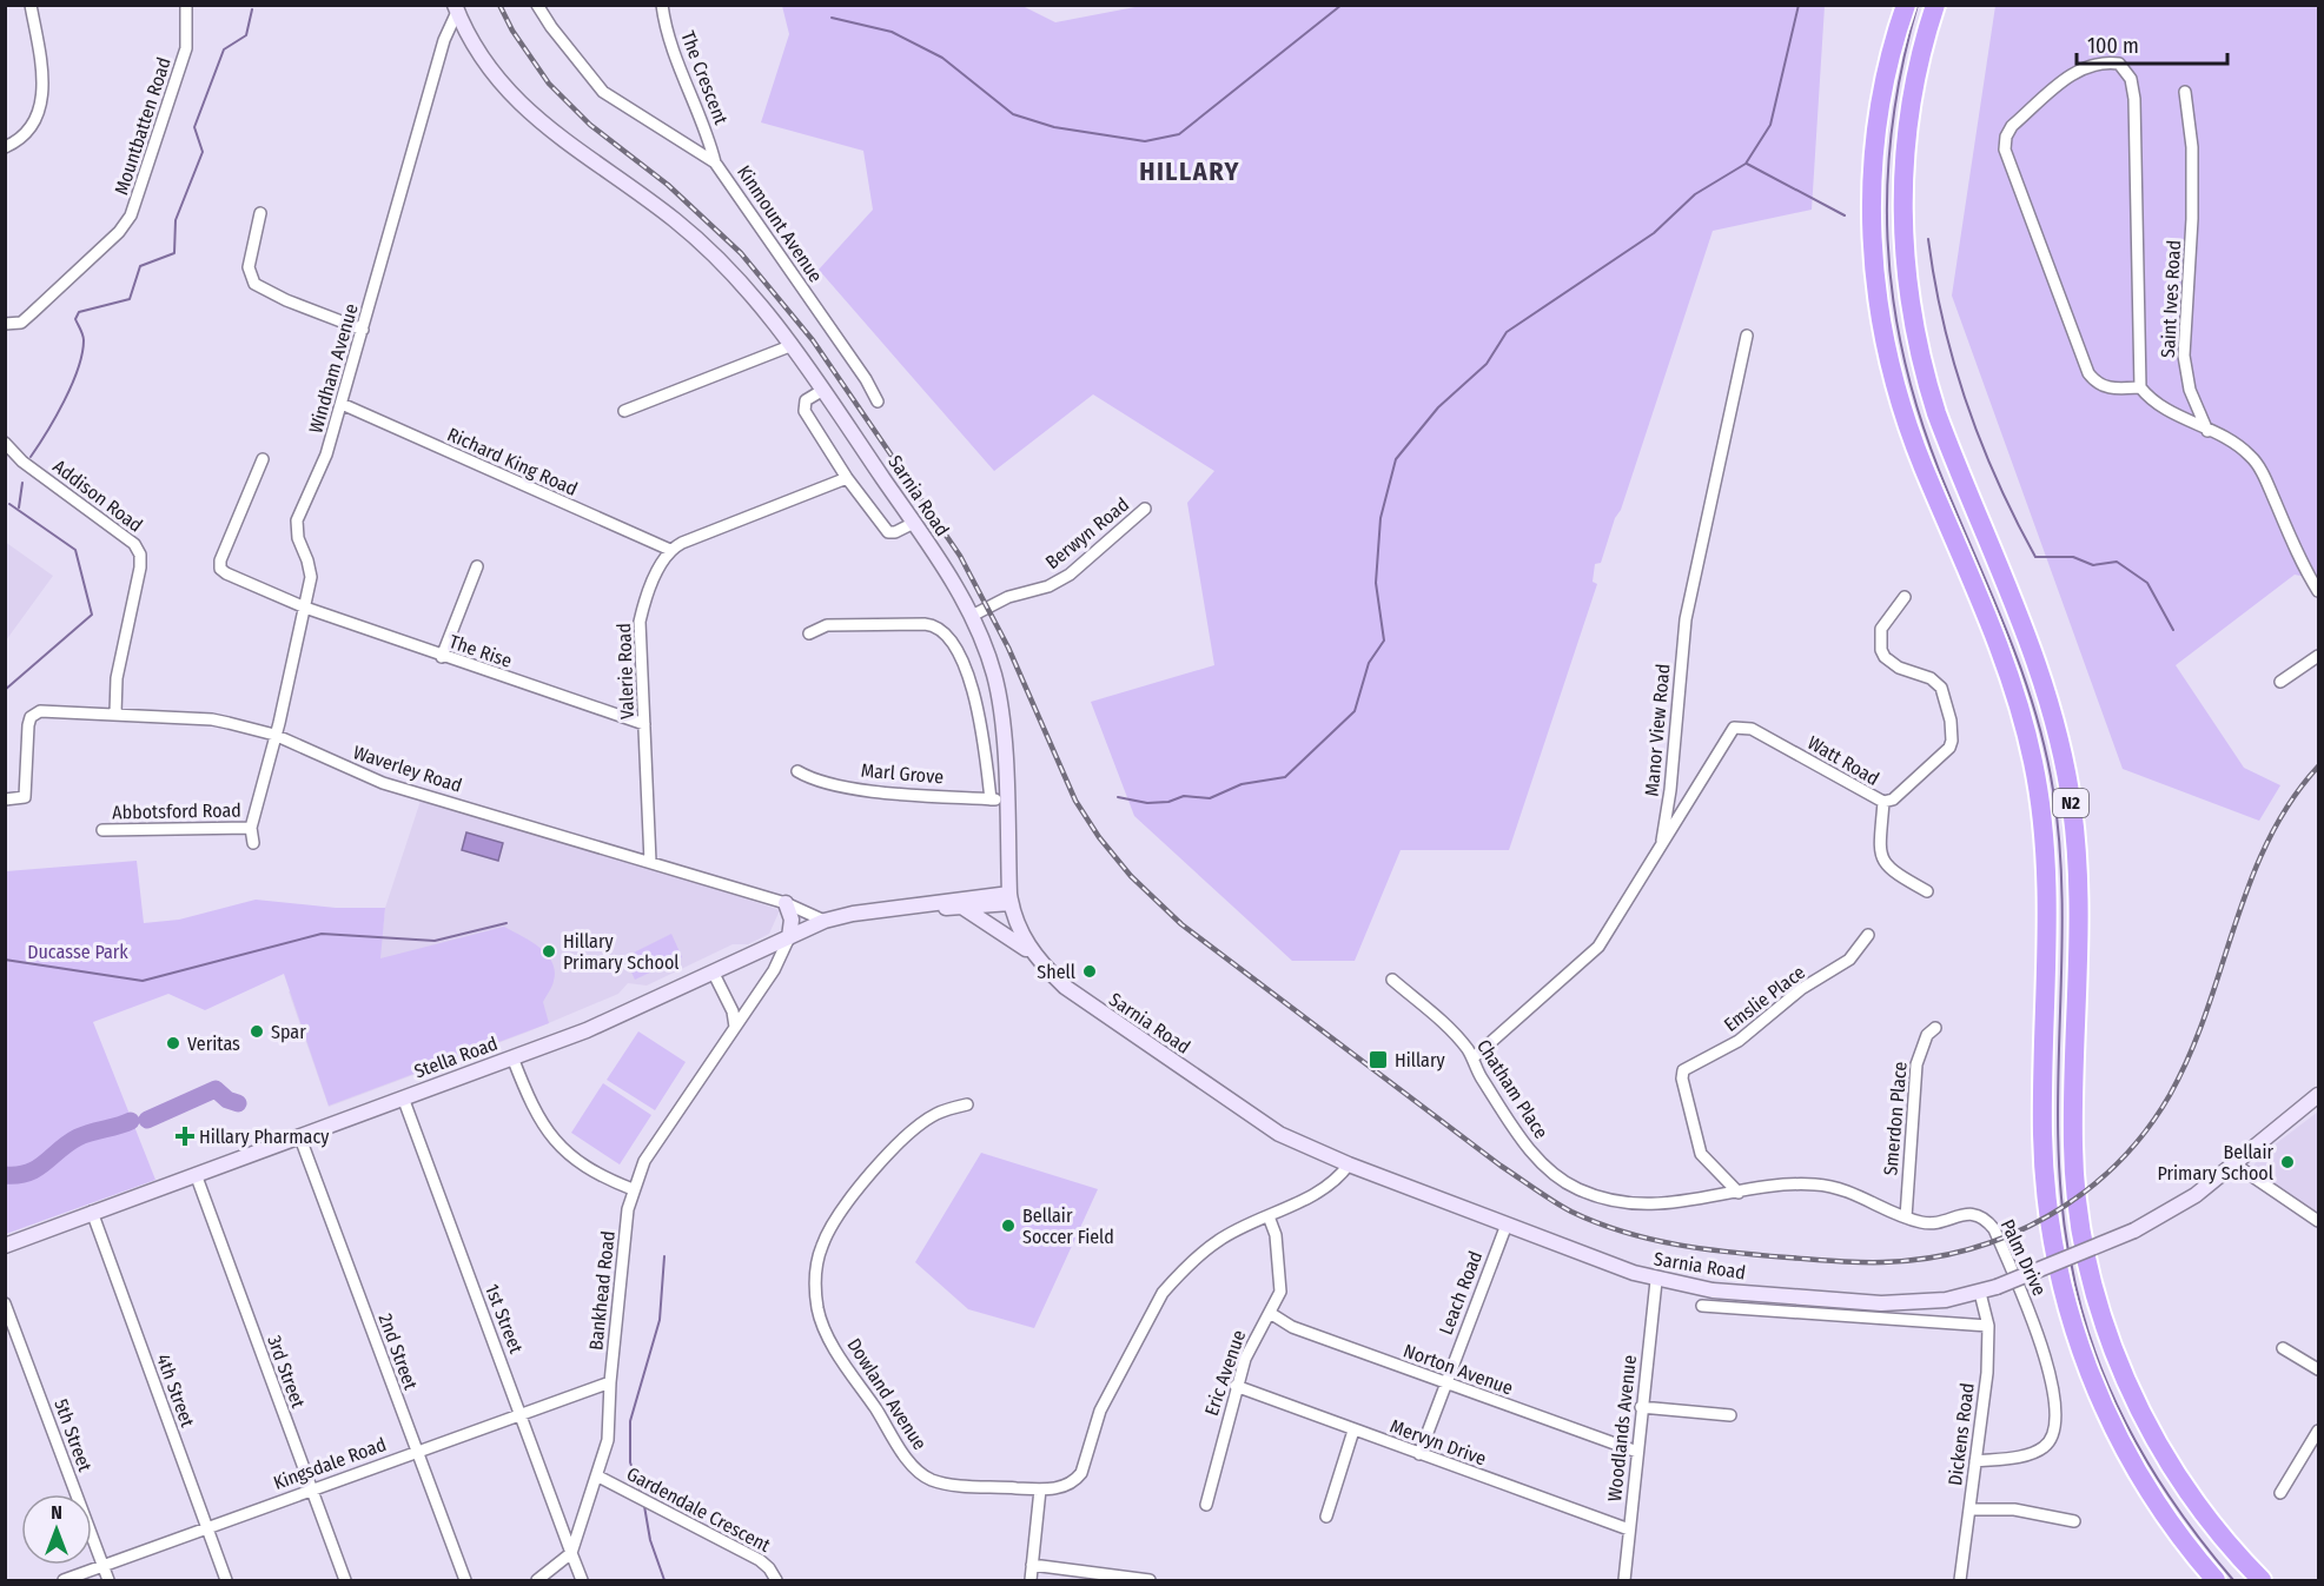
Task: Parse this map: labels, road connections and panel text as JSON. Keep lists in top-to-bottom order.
{
  "streets": {
    "highway": ["N2"],
    "main road": ["Sarnia Road", "Stella Road"],
    "street": [
      "The Crescent",
      "Mountbatten Road",
      "Kinmount Avenue",
      "Saint Ives Road",
      "Windham Avenue",
      "Richard King Road",
      "Addison Road",
      "Berwyn Road",
      "The Rise",
      "Valerie Road",
      "Manor View Road",
      "Watt Road",
      "Waverley Road",
      "Marl Grove",
      "Abbotsford Road",
      "Emslie Place",
      "Chatham Place",
      "Smerdon Place",
      "Palm Drive",
      "Bankhead Road",
      "Leach Road",
      "1st Street",
      "2nd Street",
      "Norton Avenue",
      "3rd Street",
      "Eric Avenue",
      "4th Street",
      "Dowland Avenue",
      "Woodlands Avenue",
      "Dickens Road",
      "5th Street",
      "Mervyn Drive",
      "Kingsdale Road",
      "Gardendale Crescent"
    ]
  },
  "crossings": [
    ["The Crescent", "Kinmount Avenue"],
    ["Windham Avenue", "Richard King Road"],
    ["Windham Avenue", "Sarnia Road"],
    ["Windham Avenue", "The Rise"],
    ["Windham Avenue", "Waverley Road"],
    ["Windham Avenue", "Abbotsford Road"],
    ["Richard King Road", "Valerie Road"],
    ["Addison Road", "Waverley Road"],
    ["Sarnia Road", "Berwyn Road"],
    ["Sarnia Road", "Marl Grove"],
    ["Sarnia Road", "Stella Road"],
    ["Sarnia Road", "Leach Road"],
    ["Sarnia Road", "Dowland Avenue"],
    ["Sarnia Road", "Woodlands Avenue"],
    ["Sarnia Road", "Dickens Road"],
    ["The Rise", "Valerie Road"],
    ["Valerie Road", "Waverley Road"],
    ["Manor View Road", "Watt Road"],
    ["Manor View Road", "Chatham Place"],
    ["Waverley Road", "Abbotsford Road"],
    ["Waverley Road", "Stella Road"],
    ["Emslie Place", "Chatham Place"],
    ["Emslie Place", "Palm Drive"],
    ["Stella Road", "Bankhead Road"],
    ["Stella Road", "1st Street"],
    ["Stella Road", "2nd Street"],
    ["Stella Road", "3rd Street"],
    ["Stella Road", "4th Street"],
    ["Chatham Place", "Palm Drive"],
    ["Smerdon Place", "Palm Drive"],
    ["Palm Drive", "Dickens Road"],
    ["Bankhead Road", "1st Street"],
    ["Bankhead Road", "Kingsdale Road"],
    ["Bankhead Road", "Gardendale Crescent"],
    ["Leach Road", "Norton Avenue"],
    ["Leach Road", "Mervyn Drive"],
    ["1st Street", "Kingsdale Road"],
    ["2nd Street", "Kingsdale Road"],
    ["Norton Avenue", "Eric Avenue"],
    ["Norton Avenue", "Woodlands Avenue"],
    ["3rd Street", "Kingsdale Road"],
    ["Eric Avenue", "Dowland Avenue"],
    ["Eric Avenue", "Mervyn Drive"],
    ["4th Street", "Kingsdale Road"],
    ["Woodlands Avenue", "Mervyn Drive"],
    ["5th Street", "Kingsdale Road"]
  ],
  "districts": ["HILLARY"],
  "parks": ["Ducasse Park"],
  "places": {
    "other": [
      "Hillary Primary School",
      "Shell",
      "Spar",
      "Veritas",
      "Bellair Primary School",
      "Bellair Soccer Field"
    ],
    "transit": ["Hillary"],
    "health": ["Hillary Pharmacy"]
  },
  "scale_bar": "100 m",
  "north": "top"
}
